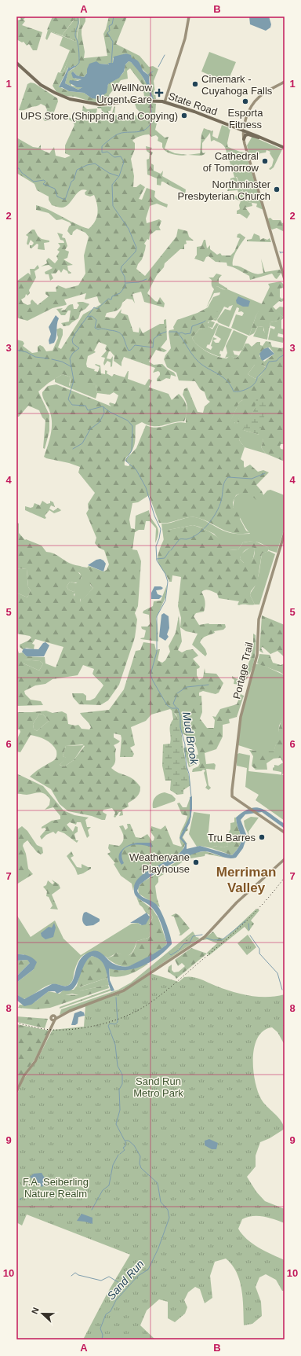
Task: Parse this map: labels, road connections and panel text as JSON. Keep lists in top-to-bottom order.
{
  "streets": {
    "main road": ["State Road", "Portage Trail"]
  },
  "districts": ["Merriman Valley"],
  "water": ["Mud Brook", "Sand Run"],
  "parks": ["Sand Run Metro Park", "F.A. Seiberling Nature Realm"],
  "places": {
    "other": [
      "Cinemark - Cuyahoga Falls",
      "Esporta Fitness",
      "UPS Store (Shipping and Copying)",
      "Cathedral of Tomorrow",
      "Northminster Presbyterian Church",
      "Tru Barres",
      "Weathervane Playhouse"
    ],
    "health": ["WellNow Urgent Care"]
  },
  "north": "left",
  "grid": {
    "columns": ["A", "B"],
    "rows": [
      "1",
      "2",
      "3",
      "4",
      "5",
      "6",
      "7",
      "8",
      "9",
      "10"
    ]
  }
}
